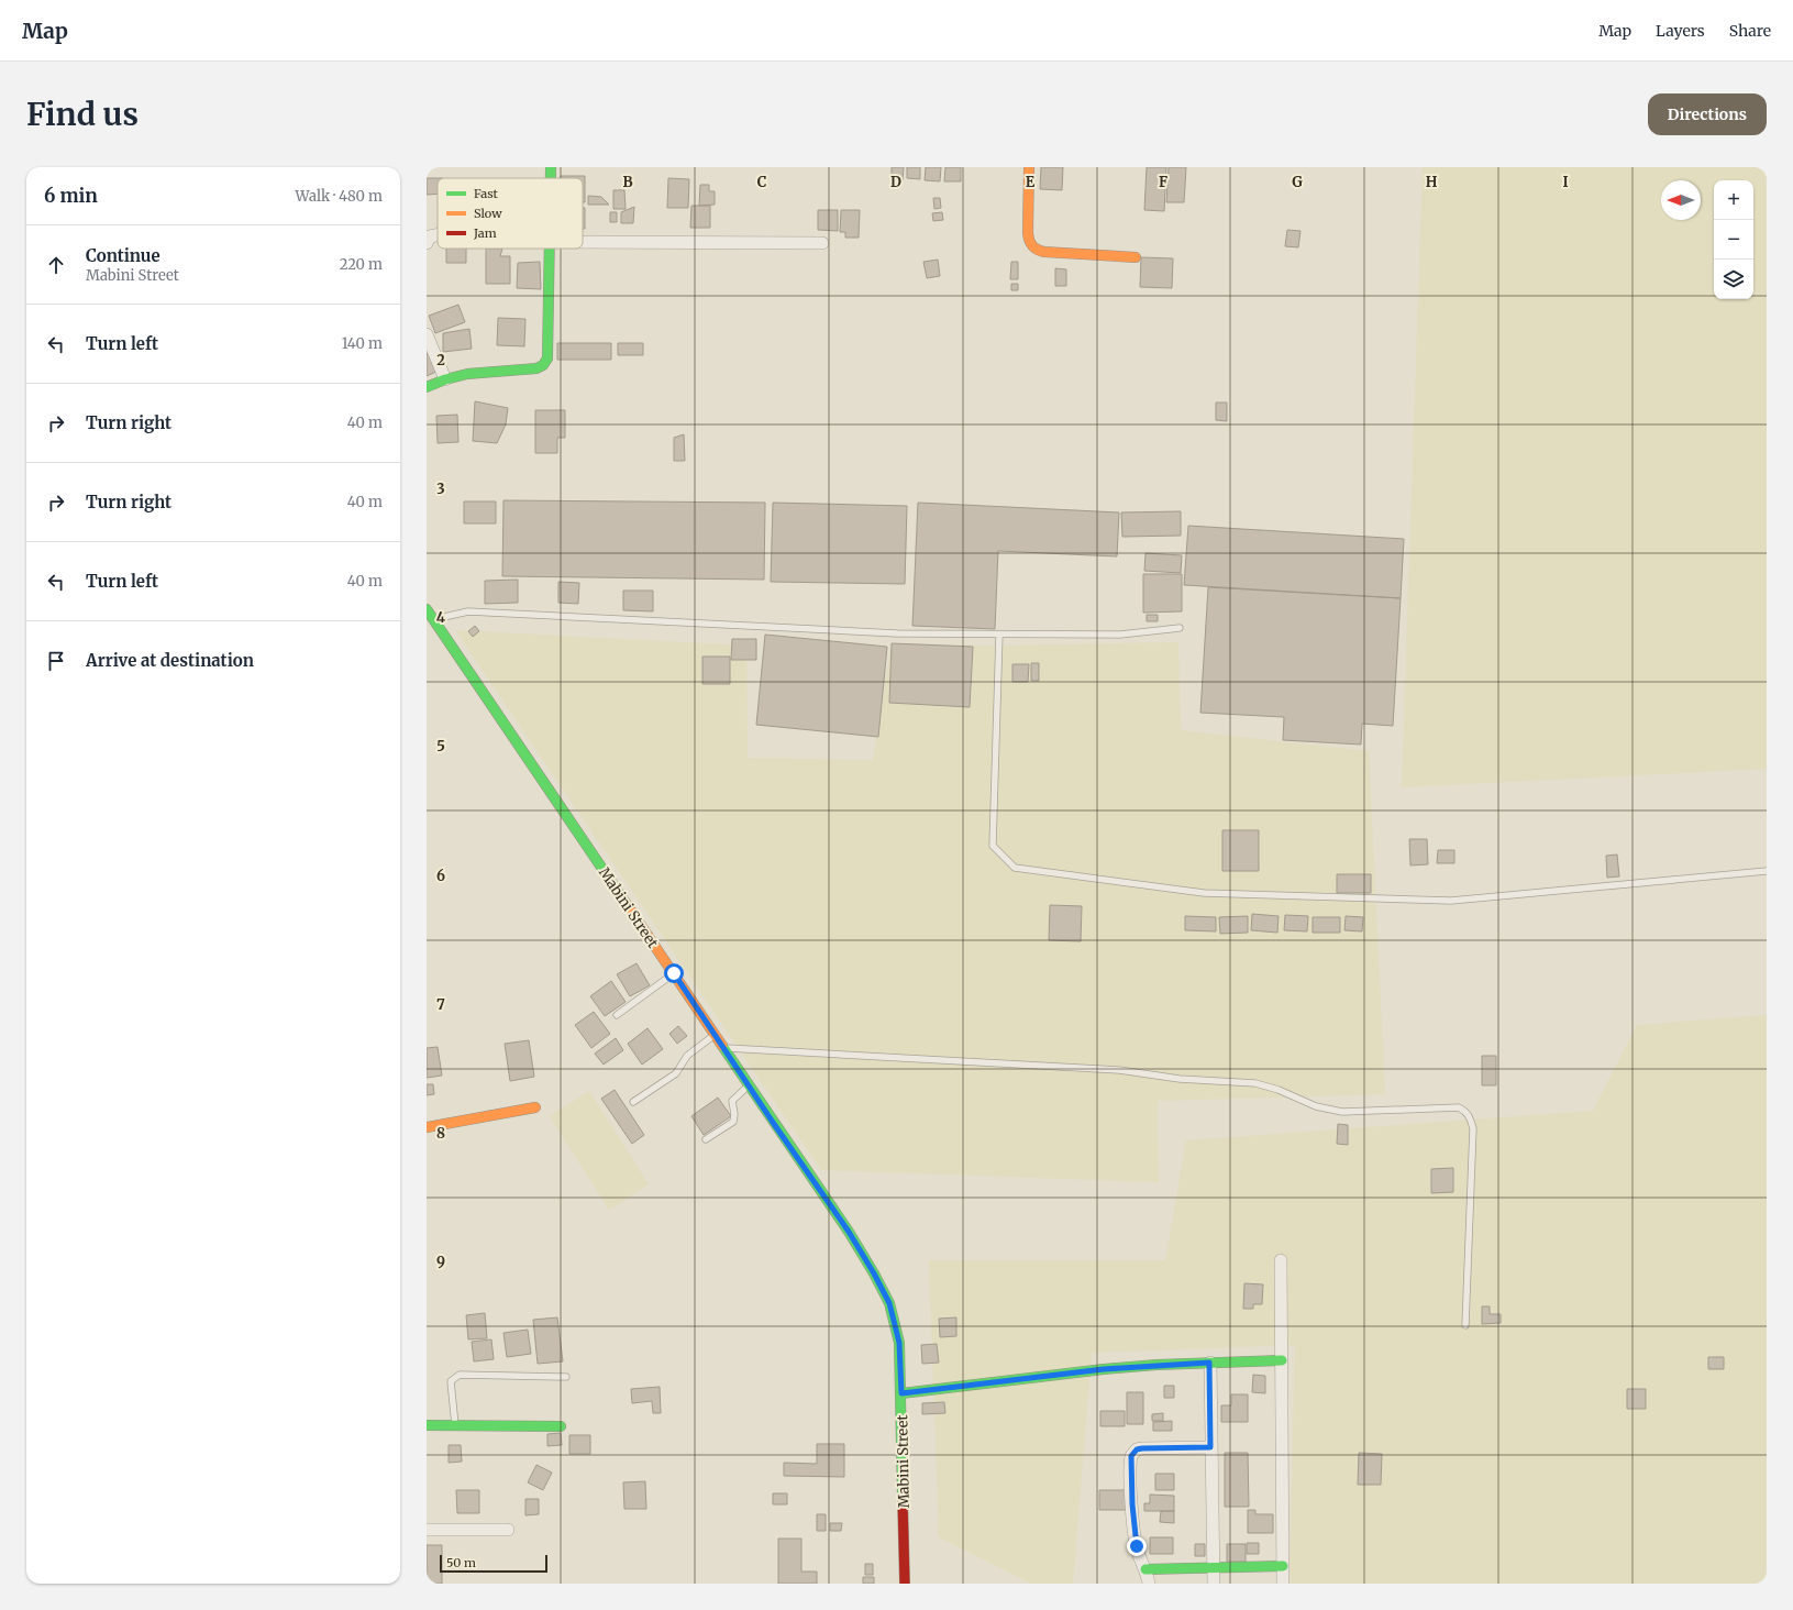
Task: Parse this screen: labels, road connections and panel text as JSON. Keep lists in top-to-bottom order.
{
  "streets": {
    "street": ["Mabini Street"]
  },
  "legend": ["Fast", "Slow", "Jam"],
  "scale_bar": "50 m",
  "north": "left",
  "page": {
    "header": "Map",
    "nav": ["Map", "Layers", "Share"],
    "buttons": "Directions",
    "title": "Find us",
    "heading": ["6 min", "Walk · 480 m"],
    "map_buttons": ["+", "−"],
    "list": [
      ["Continue", "Mabini Street", "220 m"],
      ["Turn left", "140 m"],
      ["Turn right", "40 m"],
      ["Turn right", "40 m"],
      ["Turn left", "40 m"],
      "Arrive at destination"
    ],
    "scale": "50 m"
  },
  "grid": {
    "columns": [
      "B",
      "C",
      "D",
      "E",
      "F",
      "G",
      "H",
      "I"
    ],
    "rows": [
      "2",
      "3",
      "4",
      "5",
      "6",
      "7",
      "8",
      "9"
    ]
  }
}
